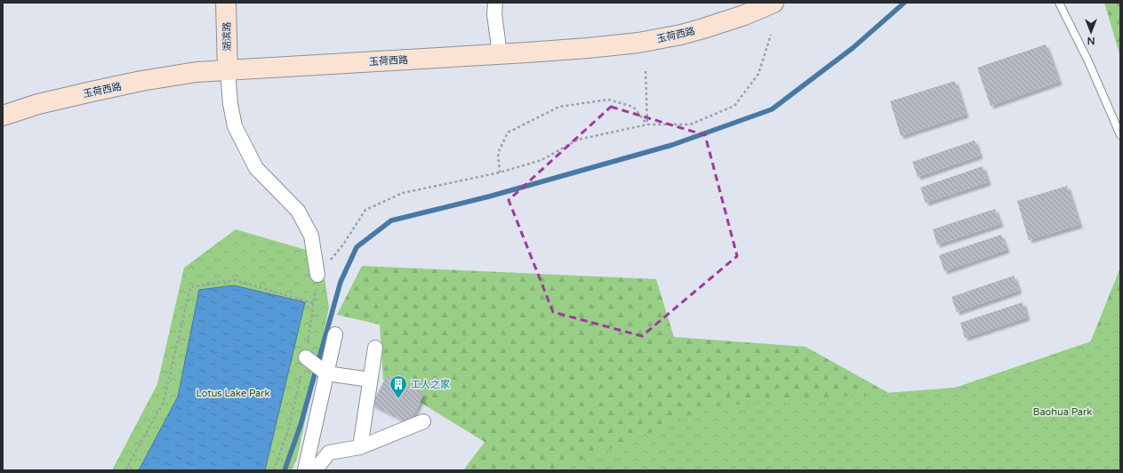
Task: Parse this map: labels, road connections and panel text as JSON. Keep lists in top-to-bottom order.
{
  "streets": {
    "main road": ["玉荷西路", "湖滨路"]
  },
  "crossings": [
    ["玉荷西路", "湖滨路"]
  ],
  "parks": ["Lotus Lake Park", "Baohua Park"],
  "places": {
    "building": ["工人之家"]
  },
  "north": "bottom"
}
